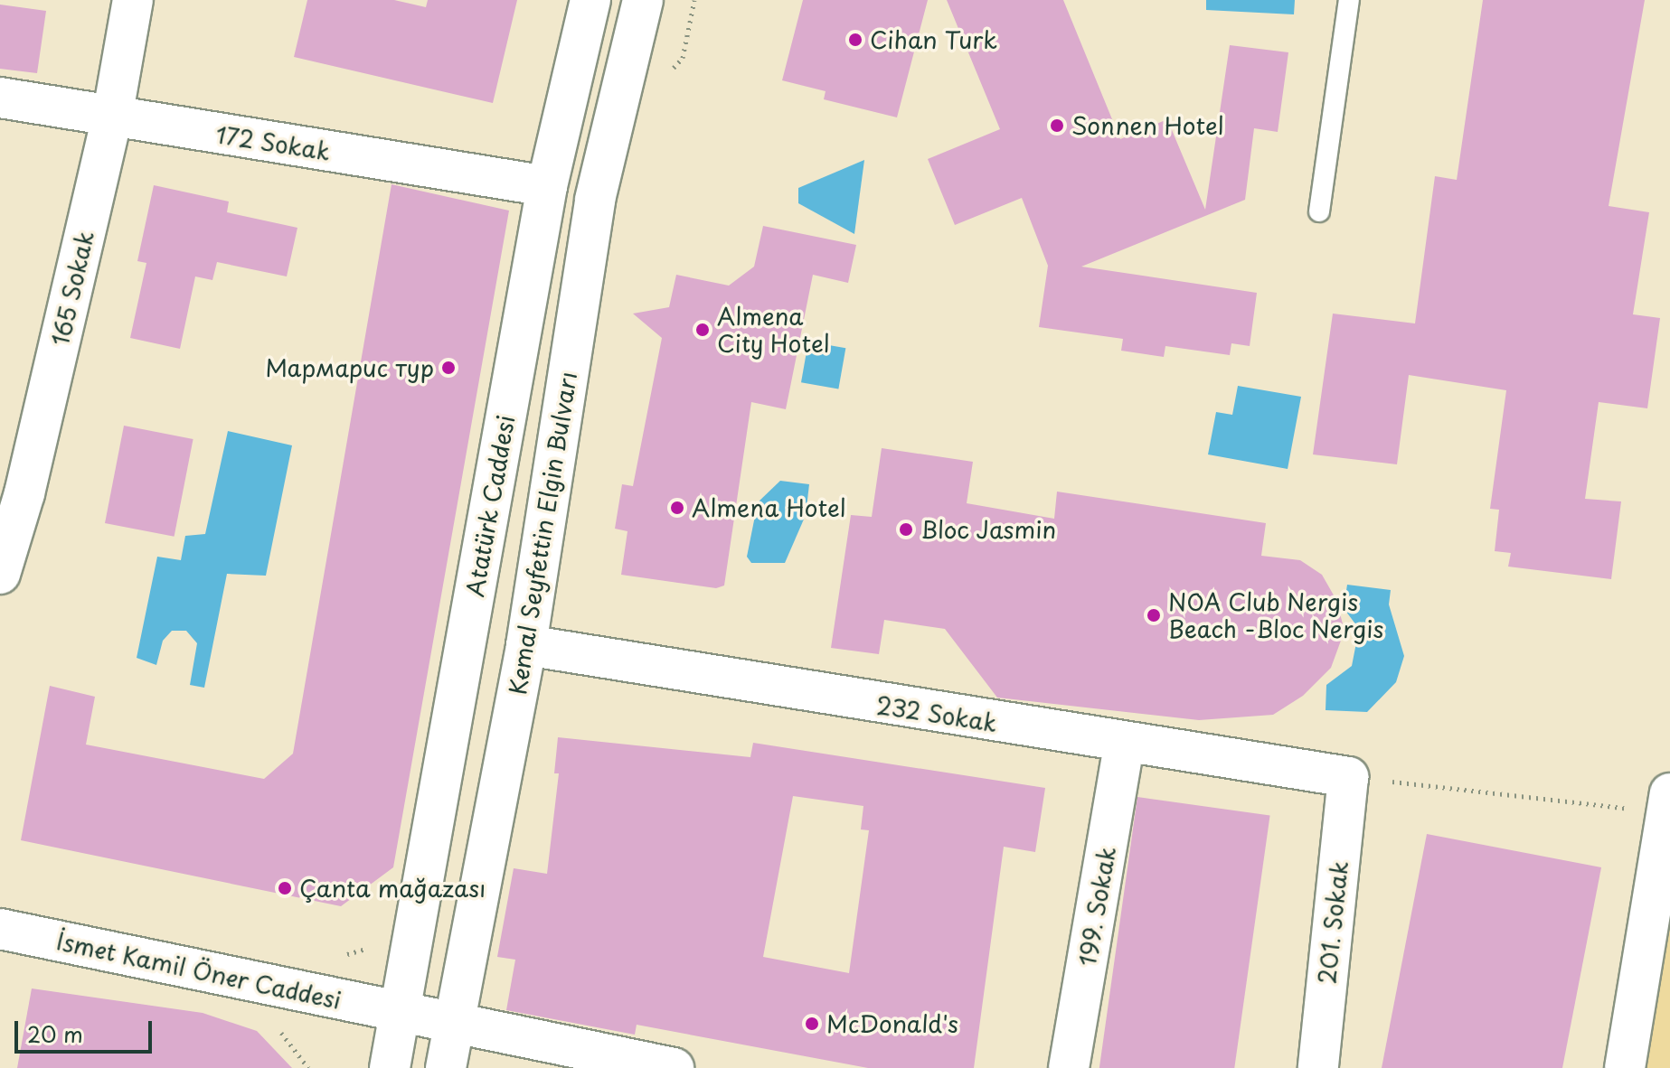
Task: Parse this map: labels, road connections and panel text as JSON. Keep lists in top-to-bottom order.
{
  "streets": {
    "street": [
      "172 Sokak",
      "165 Sokak",
      "Atatürk Caddesi",
      "Kemal Seyfettin Elgin Bulvarı",
      "232 Sokak",
      "199. Sokak",
      "201. Sokak",
      "İsmet Kamil Öner Caddesi"
    ]
  },
  "crossings": [
    ["172 Sokak", "165 Sokak"],
    ["172 Sokak", "Atatürk Caddesi"],
    ["Atatürk Caddesi", "İsmet Kamil Öner Caddesi"],
    ["Kemal Seyfettin Elgin Bulvarı", "232 Sokak"],
    ["Kemal Seyfettin Elgin Bulvarı", "İsmet Kamil Öner Caddesi"],
    ["232 Sokak", "199. Sokak"],
    ["232 Sokak", "201. Sokak"]
  ],
  "places": [
    "Cihan Turk",
    "Sonnen Hotel",
    "Almena City Hotel",
    "Мармарис тур",
    "Almena Hotel",
    "Bloc Jasmin",
    "NOA Club Nergis Beach -Bloc Nergis",
    "Çanta mağazası",
    "McDonald's"
  ],
  "scale_bar": "20 m"
}
